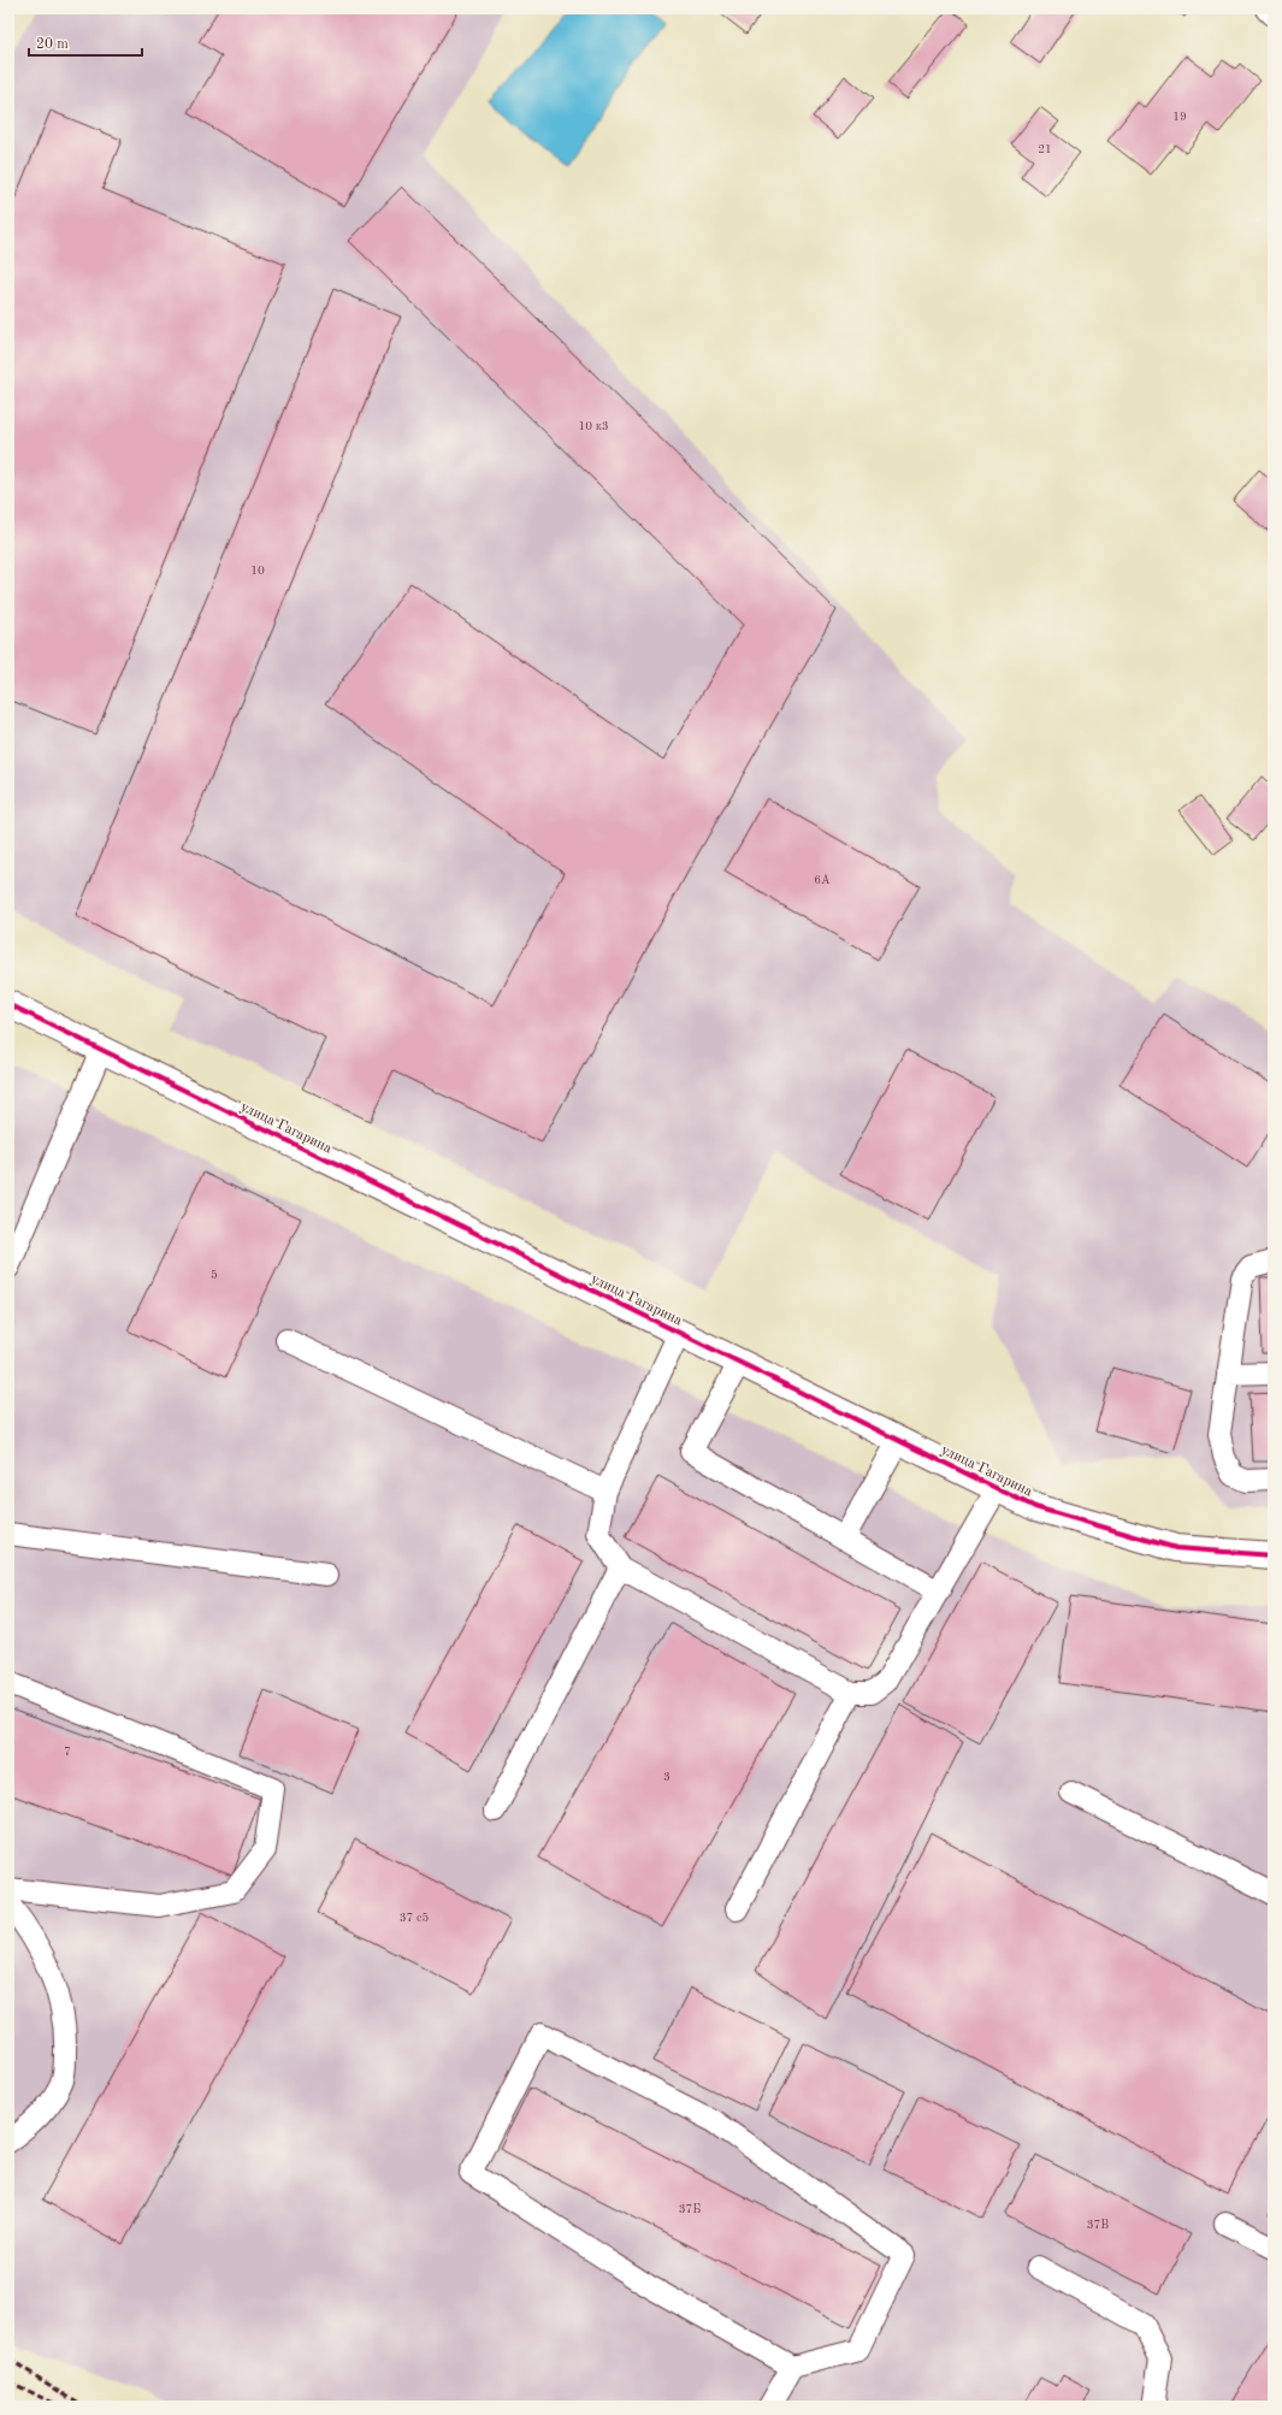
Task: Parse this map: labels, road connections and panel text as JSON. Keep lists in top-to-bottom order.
{
  "streets": {
    "street": ["улица Гагарина"]
  },
  "house_numbers": [
    "19",
    "21",
    "10 к3",
    "10",
    "6А",
    "5",
    "7",
    "3",
    "37 c5",
    "37Б",
    "37В"
  ],
  "scale_bar": "20 m"
}
